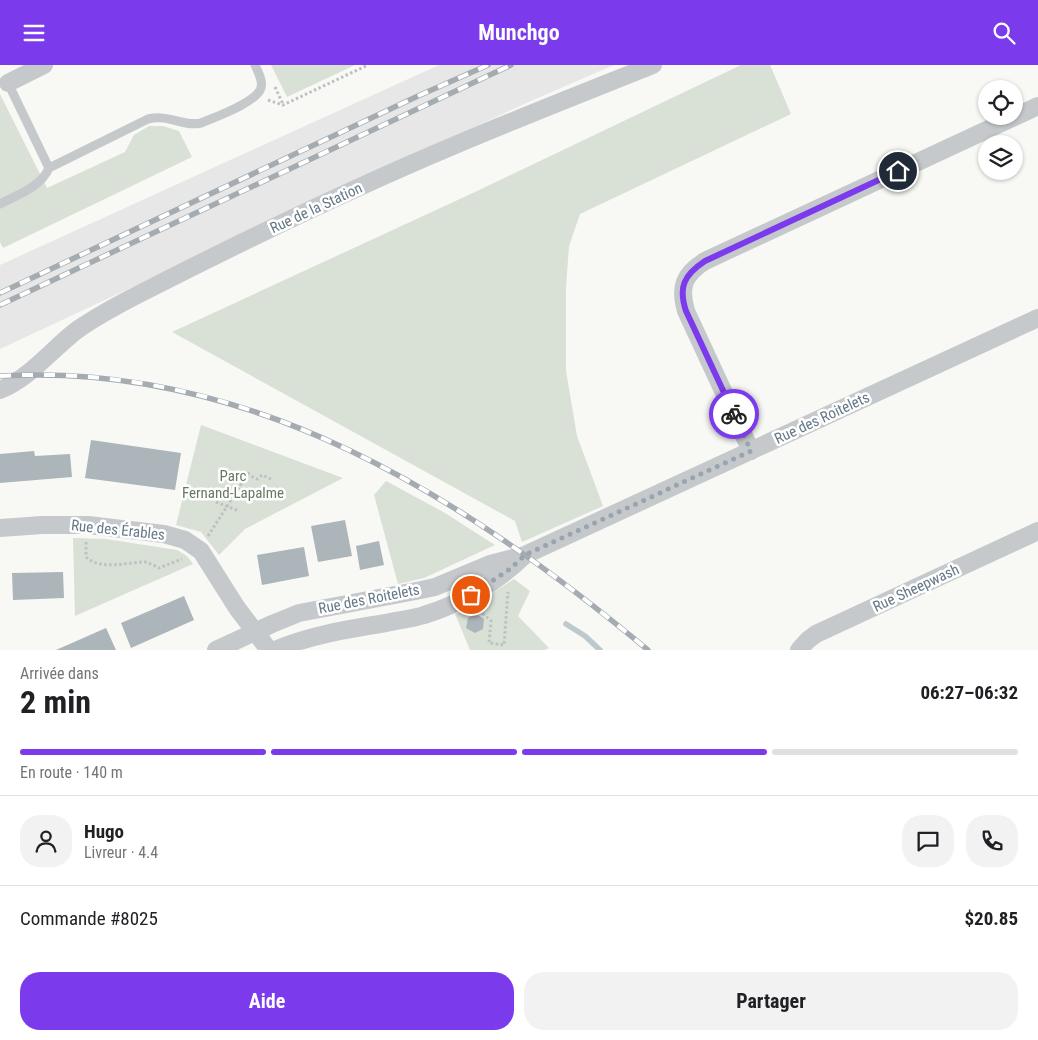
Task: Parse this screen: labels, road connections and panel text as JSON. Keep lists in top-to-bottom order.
{
  "streets": {
    "street": [
      "Rue de la Station",
      "Rue des Roitelets",
      "Rue des Érables",
      "Rue Sheepwash"
    ]
  },
  "crossings": [
    ["Rue des Roitelets", "Rue des Érables"]
  ],
  "parks": ["Parc Fernand-Lapalme"],
  "page": {
    "header": "Munchgo",
    "heading": ["2 min", "Arrivée dans", "06:27–06:32"],
    "panel": [
      "Hugo",
      "Livreur · 4.4",
      "Commande #8025",
      "$20.85"
    ],
    "bar": "En route · 140 m",
    "buttons": ["Aide", "Partager"]
  }
}
